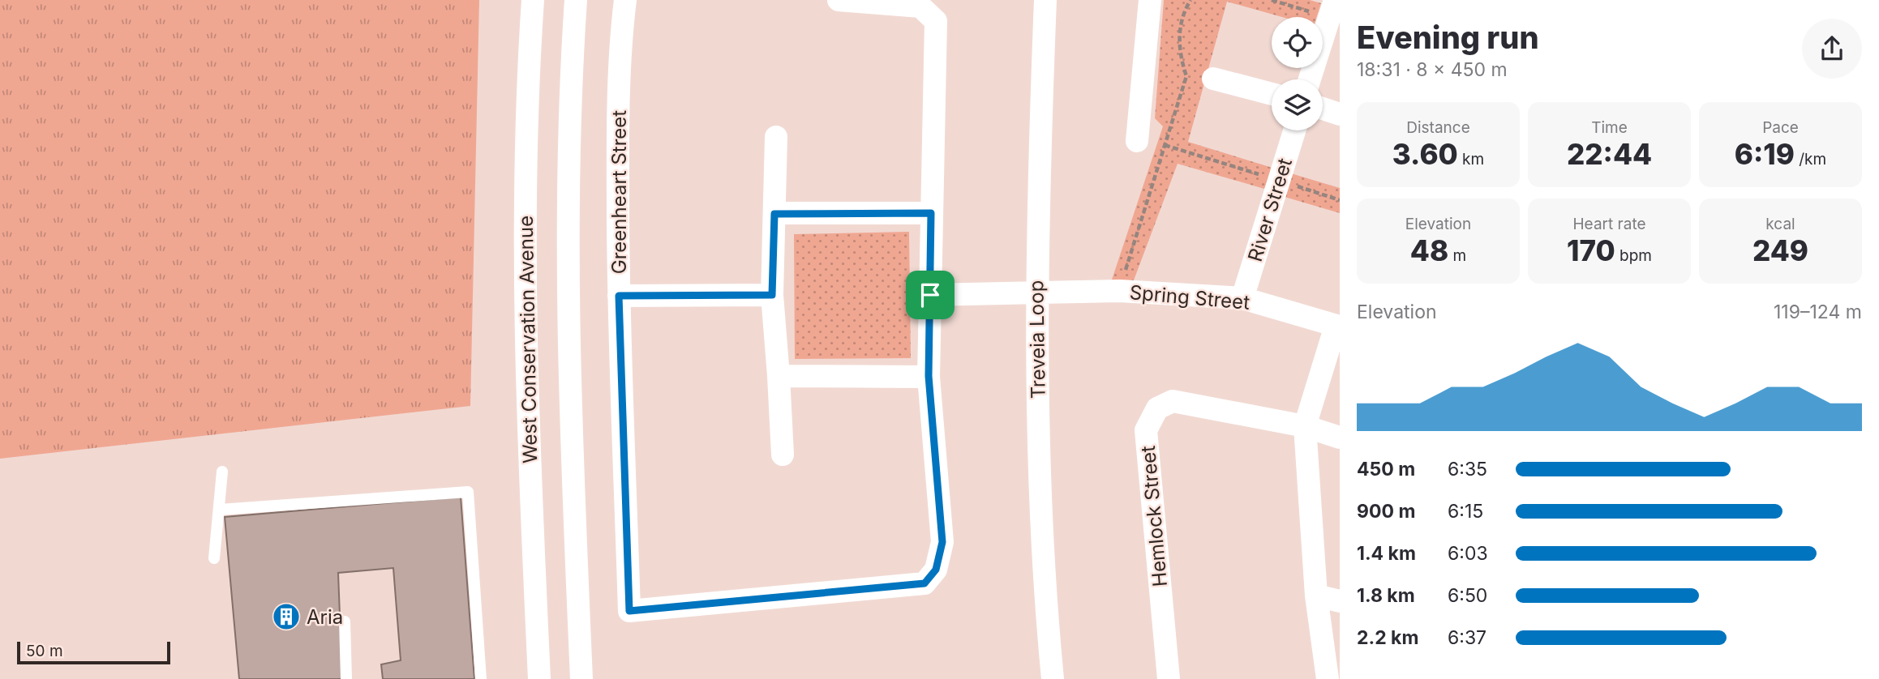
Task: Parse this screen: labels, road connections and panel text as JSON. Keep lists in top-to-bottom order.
{
  "streets": {
    "street": [
      "Greenheart Street",
      "River Street",
      "Spring Street",
      "West Conservation Avenue",
      "Treveia Loop",
      "Hemlock Street"
    ]
  },
  "crossings": [
    ["River Street", "Spring Street"],
    ["Spring Street", "Treveia Loop"]
  ],
  "places": {
    "building": ["Aria"]
  },
  "scale_bar": "50 m",
  "page": {
    "heading": ["Evening run", "18:31 · 8 × 450 m"],
    "stats": [
      ["Distance", "3.60 km"],
      ["Time", "22:44"],
      ["Pace", "6:19 /km"],
      ["Elevation", "48 m"],
      ["Heart rate", "170 bpm"],
      ["kcal", "249"]
    ],
    "chart": ["Elevation", "119–124 m"],
    "list": [
      {
        "name": "450 m",
        "note": "6:35"
      },
      {
        "name": "900 m",
        "note": "6:15"
      },
      {
        "name": "1.4 km",
        "note": "6:03"
      },
      {
        "name": "1.8 km",
        "note": "6:50"
      },
      {
        "name": "2.2 km",
        "note": "6:37"
      }
    ],
    "scale": "50 m"
  }
}
